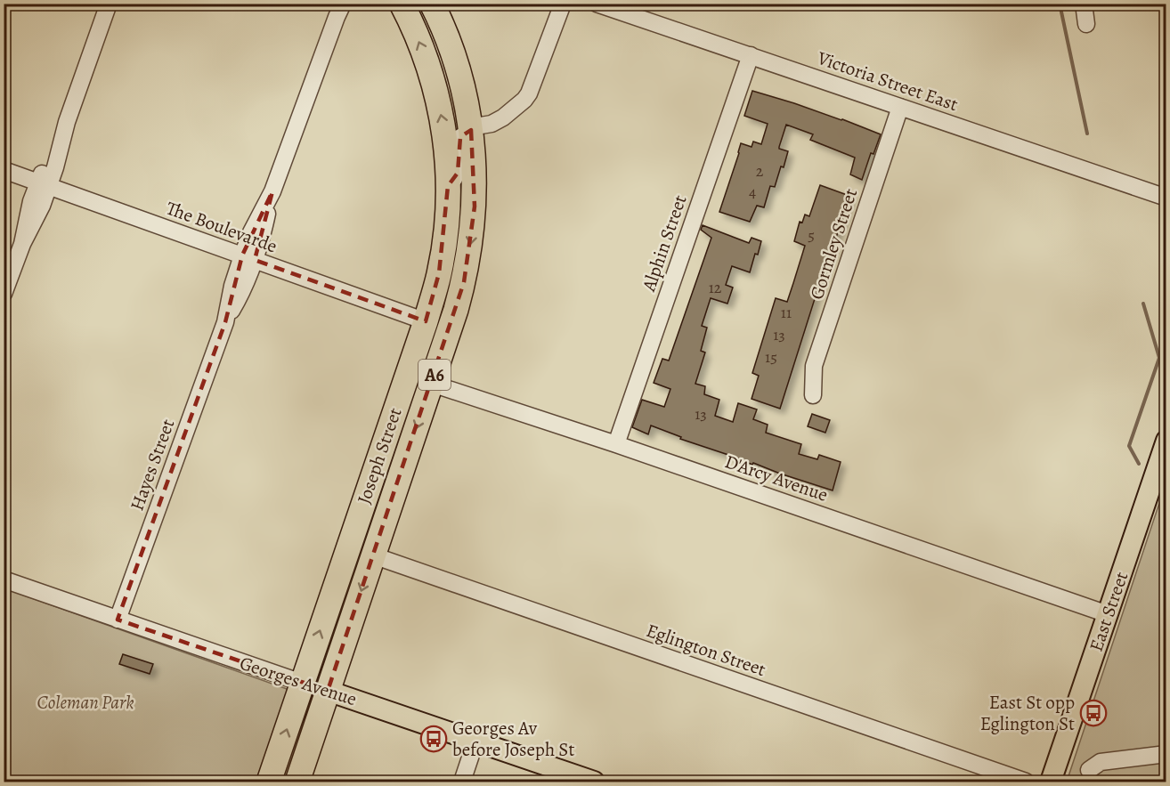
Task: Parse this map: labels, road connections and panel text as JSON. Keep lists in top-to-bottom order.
{
  "streets": {
    "highway": ["A6", "Joseph Street", "Georges Avenue"],
    "main road": ["East Street"],
    "street": [
      "Victoria Street East",
      "The Boulevarde",
      "Alphin Street",
      "Gormley Street",
      "Hayes Street",
      "D'Arcy Avenue",
      "Eglington Street"
    ]
  },
  "crossings": [
    ["Victoria Street East", "Alphin Street"],
    ["Victoria Street East", "Gormley Street"],
    ["The Boulevarde", "Joseph Street"],
    ["The Boulevarde", "Hayes Street"],
    ["Alphin Street", "D'Arcy Avenue"],
    ["A6", "Joseph Street"],
    ["Joseph Street", "D'Arcy Avenue"],
    ["Joseph Street", "Eglington Street"],
    ["Joseph Street", "Georges Avenue"],
    ["Hayes Street", "Georges Avenue"],
    ["D'Arcy Avenue", "East Street"]
  ],
  "parks": ["Coleman Park"],
  "places": {
    "bus stop": ["East St opp Eglington St", "Georges Av before Joseph St"]
  },
  "house_numbers": [
    "2",
    "4",
    "5",
    "12",
    "11",
    "13",
    "15",
    "13"
  ]
}
